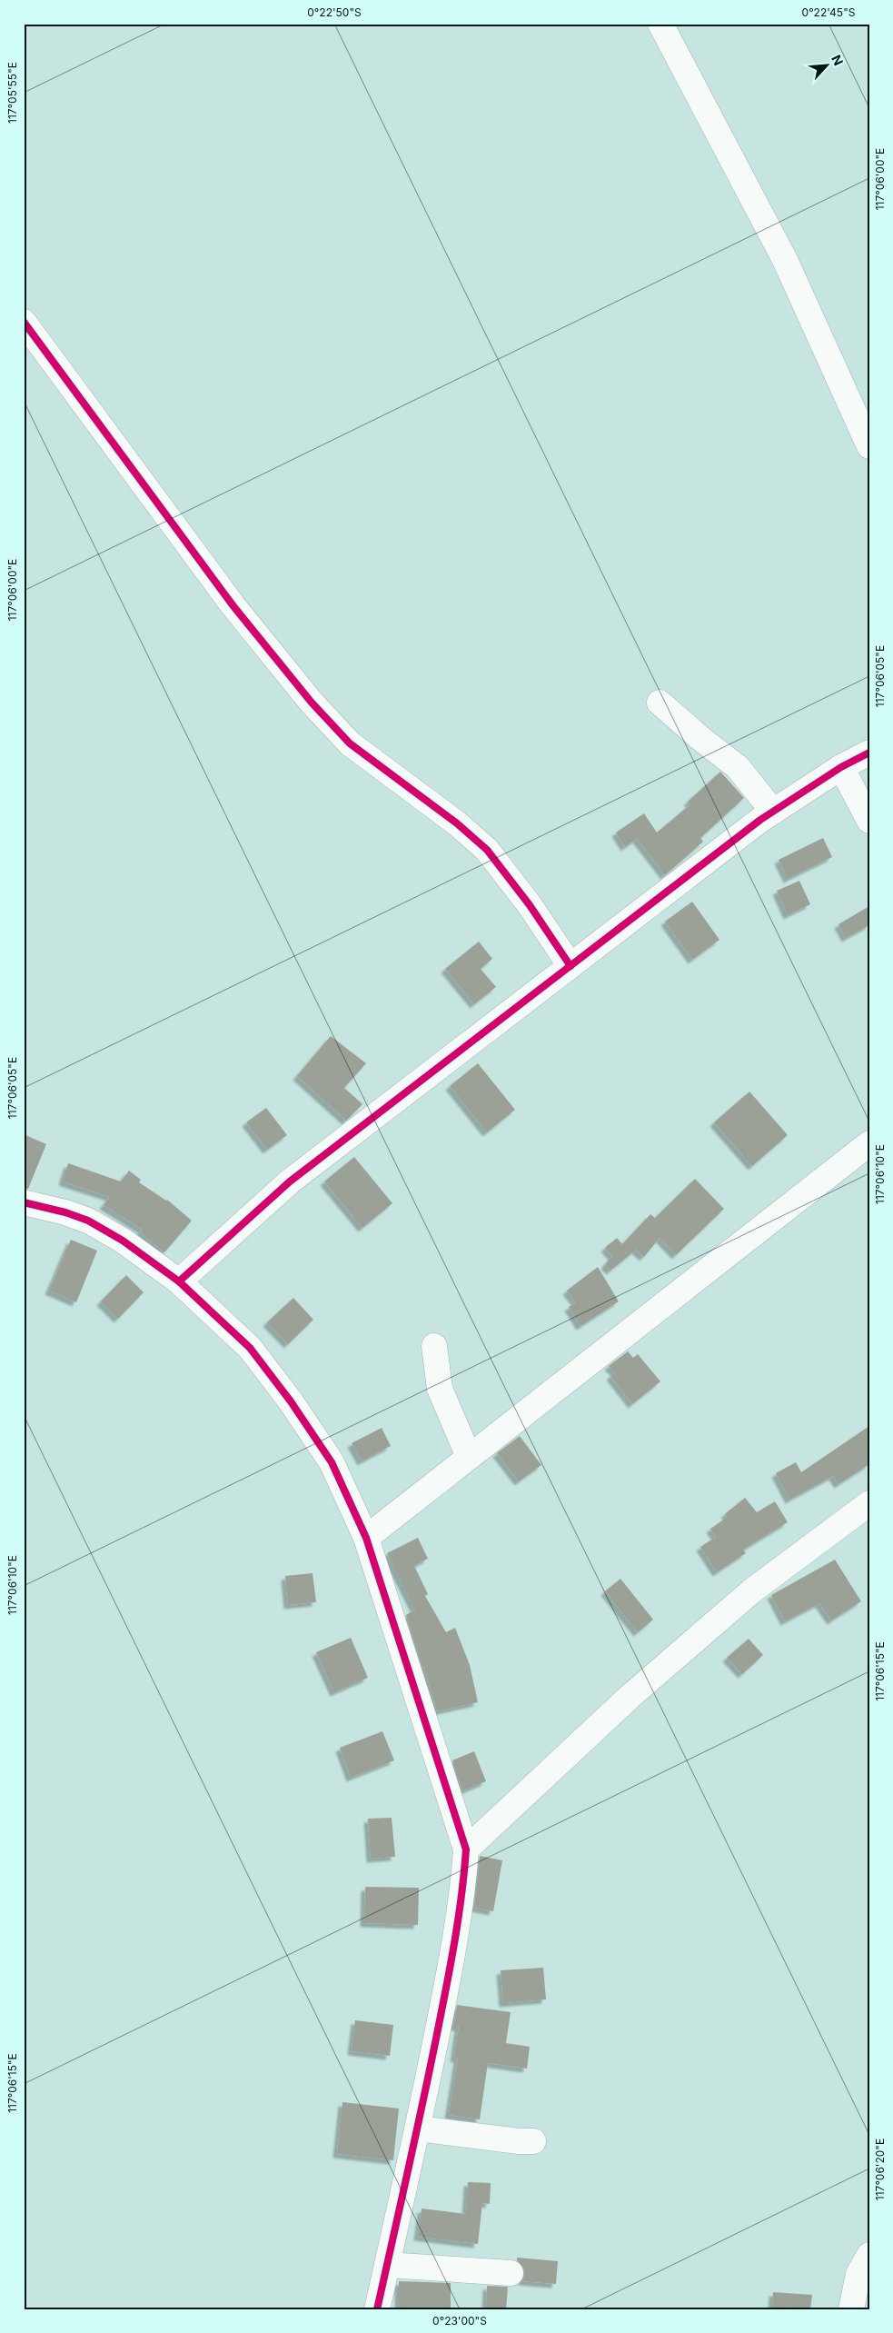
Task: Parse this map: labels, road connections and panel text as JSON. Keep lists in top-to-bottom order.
{
  "north": "top right",
  "coordinates": [
    "0°22'50\"S",
    "0°22'45\"S",
    "117°05'55\"E",
    "117°06'00\"E",
    "117°06'05\"E",
    "117°06'10\"E",
    "117°06'15\"E",
    "117°06'20\"E",
    "0°23'00\"S"
  ]
}
